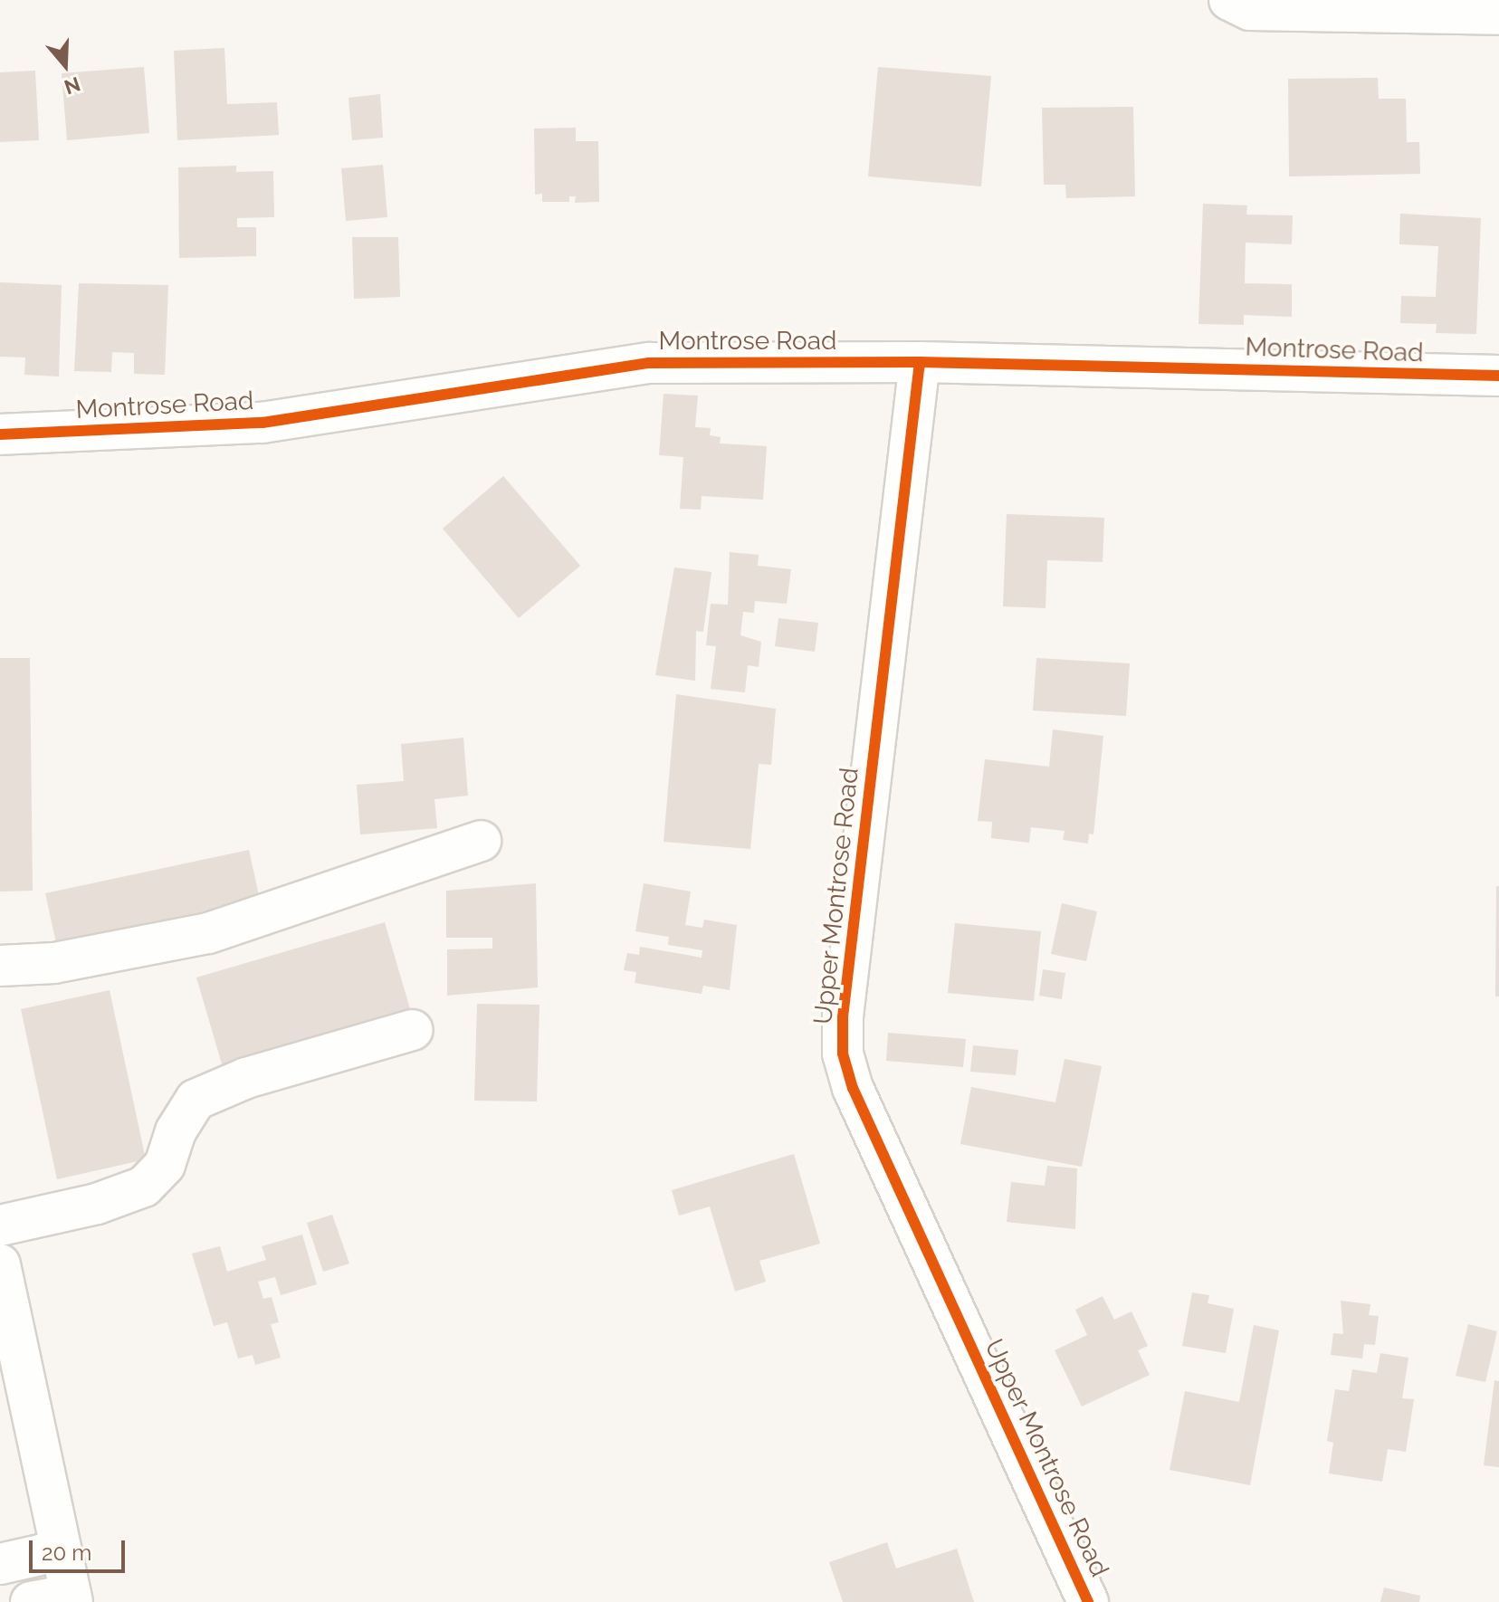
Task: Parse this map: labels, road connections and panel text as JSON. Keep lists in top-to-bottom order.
{
  "streets": {
    "street": ["Montrose Road", "Upper Montrose Road"]
  },
  "crossings": [
    ["Montrose Road", "Upper Montrose Road"]
  ],
  "scale_bar": "20 m",
  "north": "bottom"
}
